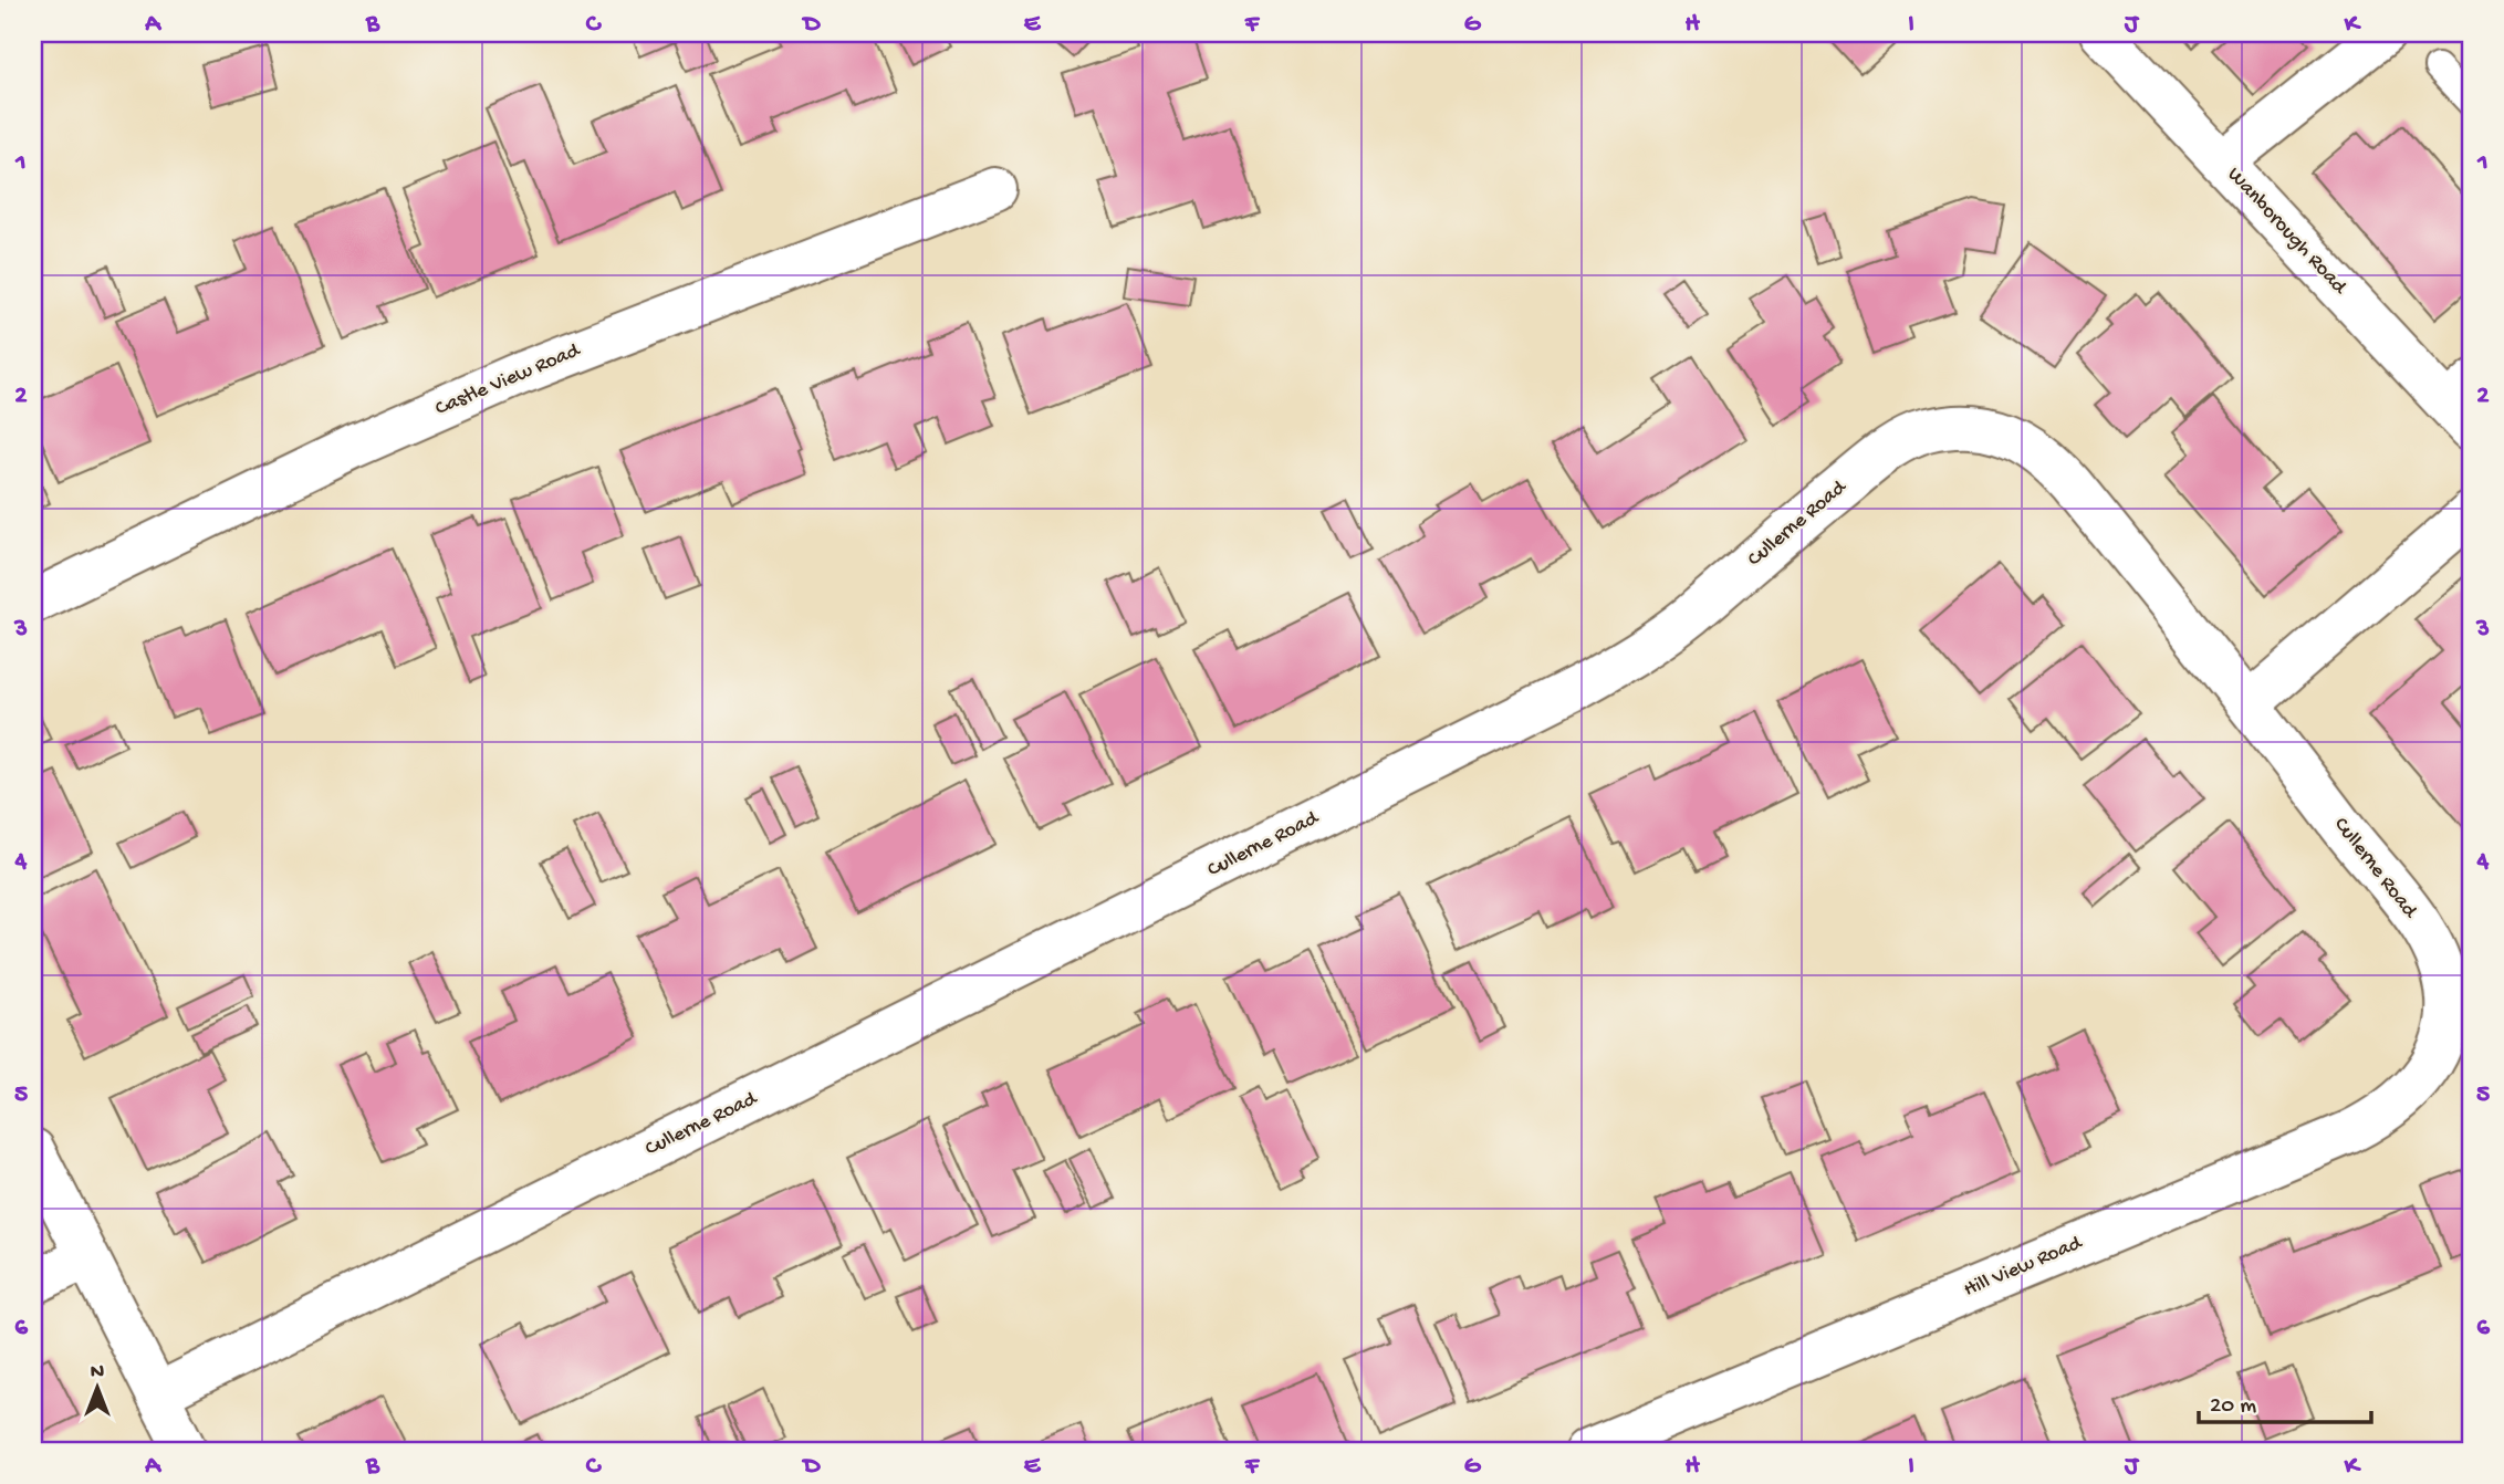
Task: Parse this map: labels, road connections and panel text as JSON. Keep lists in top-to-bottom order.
{
  "streets": {
    "street": [
      "Wanborough Road",
      "Castle View Road",
      "Cullerne Road",
      "Hill View Road"
    ]
  },
  "crossings": [
    ["Cullerne Road", "Hill View Road"]
  ],
  "scale_bar": "20 m",
  "north": "top",
  "grid": {
    "columns": [
      "A",
      "B",
      "C",
      "D",
      "E",
      "F",
      "G",
      "H",
      "I",
      "J",
      "K"
    ],
    "rows": [
      "1",
      "2",
      "3",
      "4",
      "5",
      "6"
    ]
  }
}
